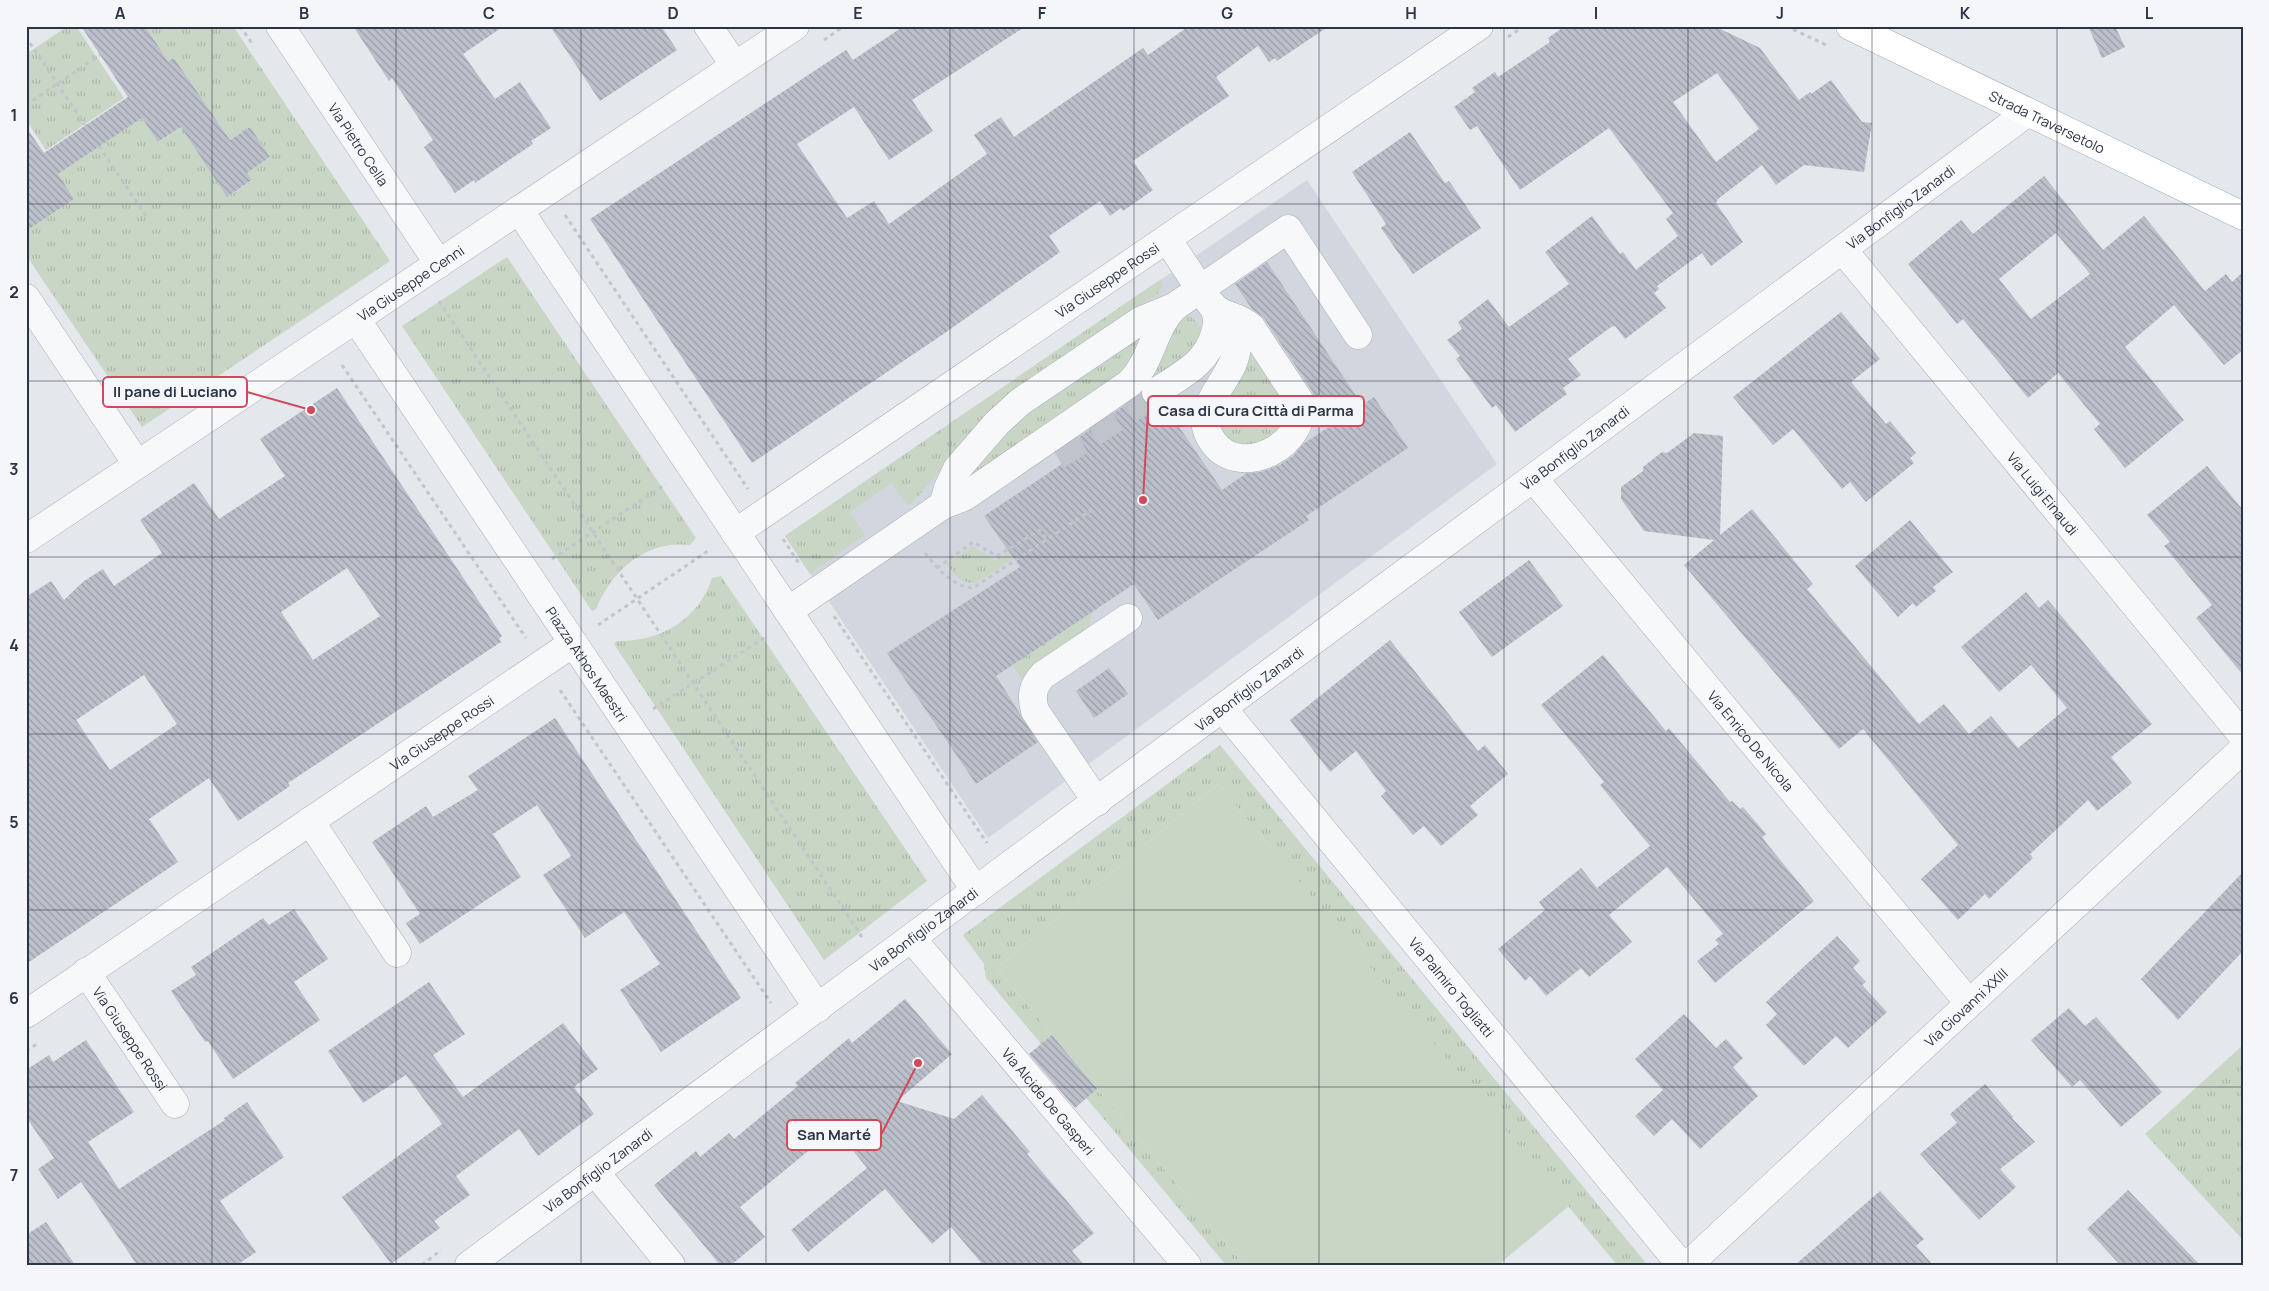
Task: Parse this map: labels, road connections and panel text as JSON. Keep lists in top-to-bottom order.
{
  "streets": {
    "main road": ["Strada Traversetolo"],
    "street": [
      "Via Pietro Cella",
      "Via Bonfiglio Zanardi",
      "Via Giuseppe Rossi",
      "Via Giuseppe Cenni",
      "Via Luigi Einaudi",
      "Piazza Athos Maestri",
      "Via Enrico De Nicola",
      "Via Palmiro Togliatti",
      "Via Giovanni XXIII",
      "Via Alcide De Gasperi"
    ]
  },
  "crossings": [
    ["Strada Traversetolo", "Via Bonfiglio Zanardi"],
    ["Via Pietro Cella", "Via Giuseppe Cenni"],
    ["Via Bonfiglio Zanardi", "Via Luigi Einaudi"],
    ["Via Bonfiglio Zanardi", "Piazza Athos Maestri"],
    ["Via Bonfiglio Zanardi", "Via Enrico De Nicola"],
    ["Via Bonfiglio Zanardi", "Via Palmiro Togliatti"],
    ["Via Bonfiglio Zanardi", "Via Alcide De Gasperi"],
    ["Via Giuseppe Rossi", "Piazza Athos Maestri"],
    ["Via Giuseppe Cenni", "Piazza Athos Maestri"],
    ["Via Enrico De Nicola", "Via Giovanni XXIII"]
  ],
  "places": ["Il pane di Luciano", "Casa di Cura Città di Parma", "San Marté"],
  "grid": {
    "columns": [
      "A",
      "B",
      "C",
      "D",
      "E",
      "F",
      "G",
      "H",
      "I",
      "J",
      "K",
      "L"
    ],
    "rows": [
      "1",
      "2",
      "3",
      "4",
      "5",
      "6",
      "7"
    ]
  }
}
